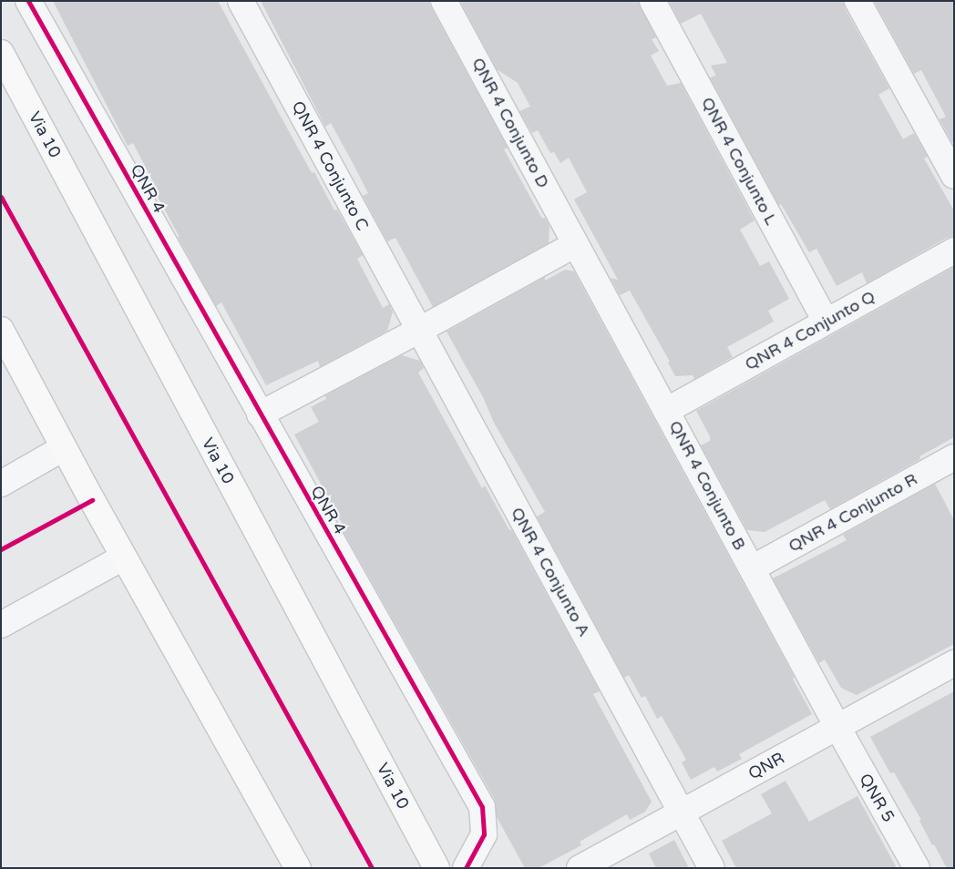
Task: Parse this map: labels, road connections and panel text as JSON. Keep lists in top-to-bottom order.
{
  "streets": {
    "main road": ["Via 10"],
    "street": [
      "QNR 4 Conjunto D",
      "QNR 4 Conjunto L",
      "QNR 4 Conjunto C",
      "QNR 4",
      "QNR 4 Conjunto Q",
      "QNR 4 Conjunto B",
      "QNR 4 Conjunto R",
      "QNR 4 Conjunto A",
      "QNR",
      "QNR 5"
    ]
  },
  "crossings": [
    ["QNR 4 Conjunto D", "QNR 4 Conjunto B"],
    ["QNR 4 Conjunto L", "QNR 4 Conjunto Q"],
    ["QNR 4 Conjunto C", "QNR 4 Conjunto A"],
    ["QNR 4 Conjunto Q", "QNR 4 Conjunto B"],
    ["QNR 4 Conjunto B", "QNR 4 Conjunto R"],
    ["QNR 4 Conjunto B", "QNR"],
    ["QNR 4 Conjunto B", "QNR 5"],
    ["QNR 4 Conjunto A", "QNR"],
    ["QNR", "QNR 5"]
  ]
}
